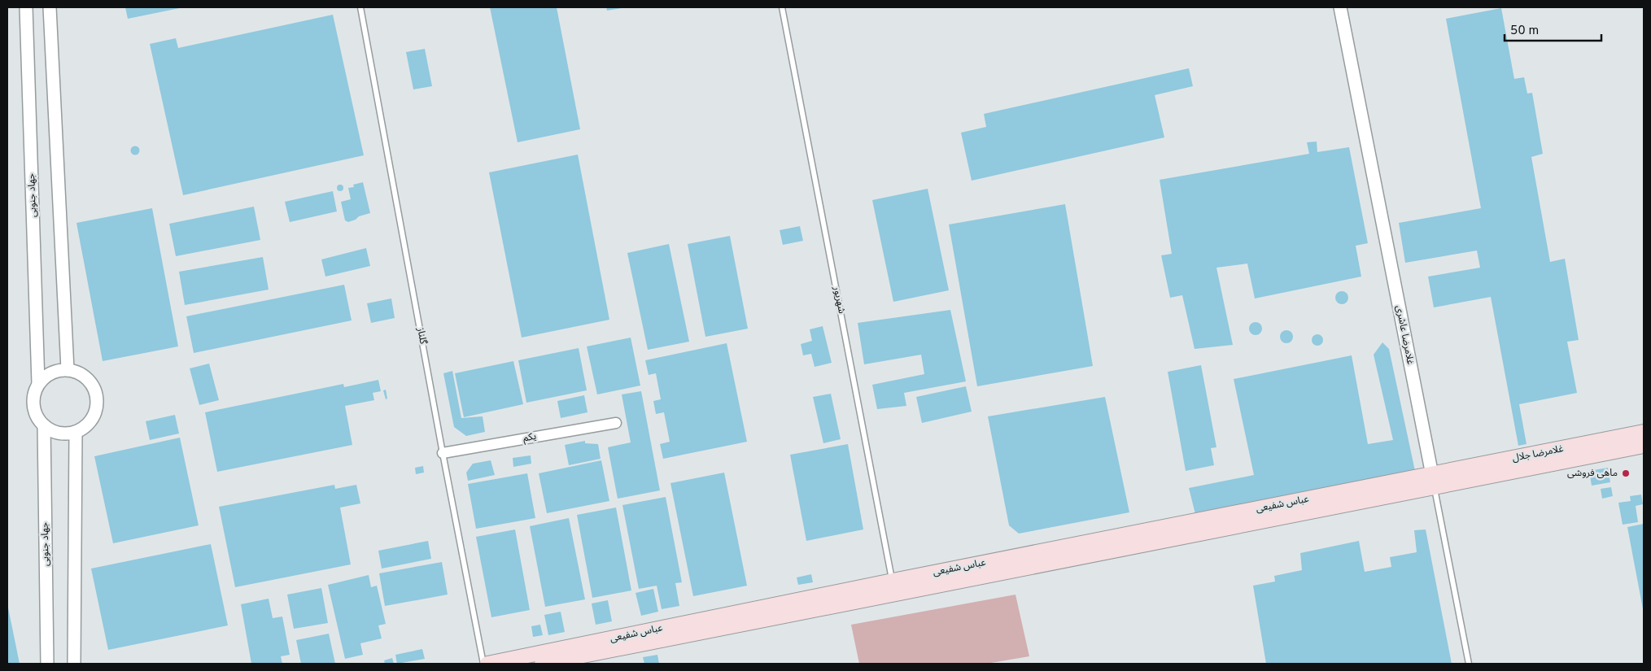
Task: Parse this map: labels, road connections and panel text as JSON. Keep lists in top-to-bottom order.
{
  "streets": {
    "main road": ["غلامرضا جلال", "عباس شفیعی"],
    "street": ["جهاد جنوبی", "غلامرضا عاشری", "یکم"],
    "lane": ["شهریور", "گلناز"]
  },
  "crossings": [
    ["شهریور", "عباس شفیعی"],
    ["غلامرضا عاشری", "غلامرضا جلال"],
    ["غلامرضا عاشری", "عباس شفیعی"],
    ["گلناز", "یکم"],
    ["غلامرضا جلال", "عباس شفیعی"]
  ],
  "places": ["ماهی فروشی"],
  "scale_bar": "50 m"
}
